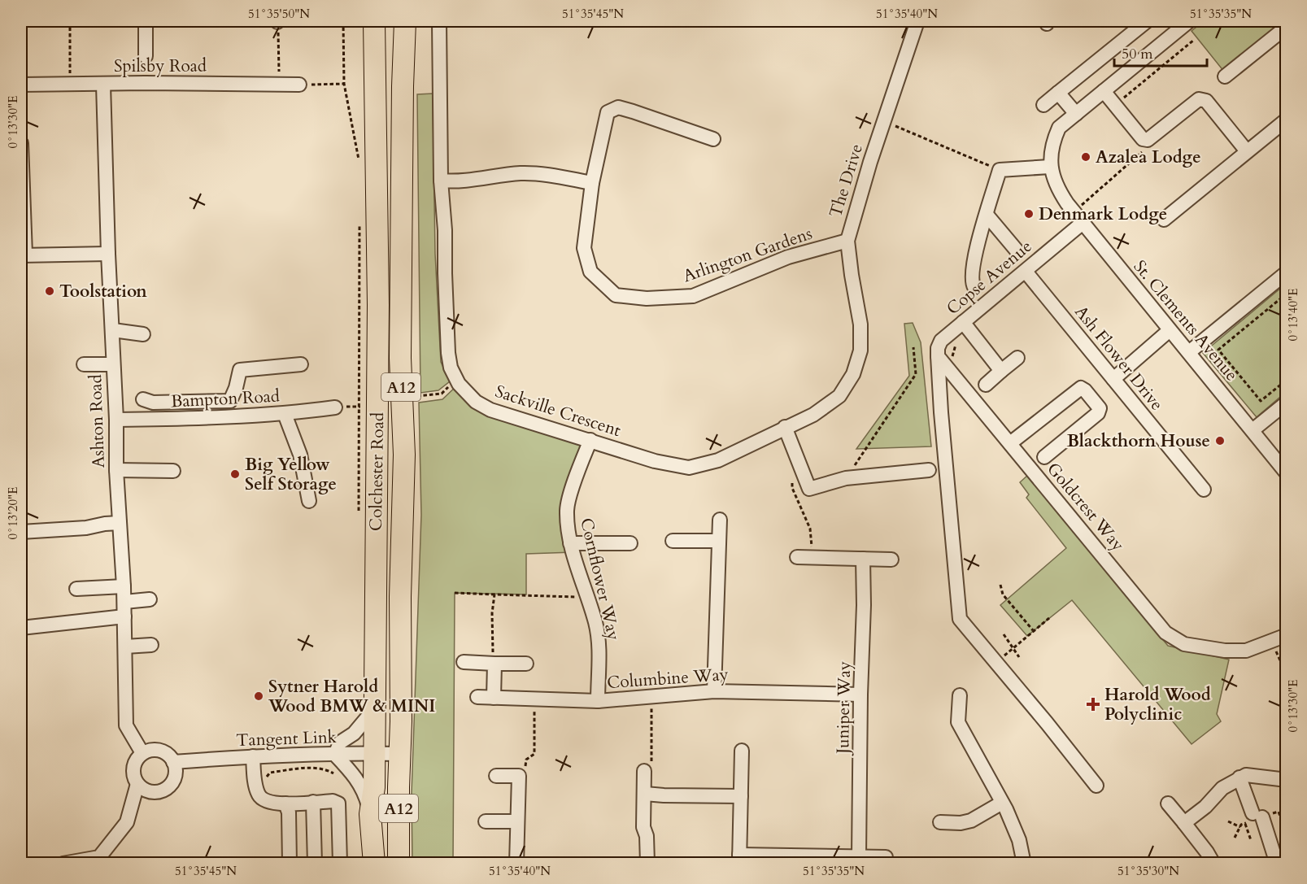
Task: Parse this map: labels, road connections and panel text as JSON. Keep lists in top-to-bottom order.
{
  "streets": {
    "highway": ["A12", "Colchester Road"],
    "street": [
      "Spilsby Road",
      "The Drive",
      "Arlington Gardens",
      "Copse Avenue",
      "St. Clements Avenue",
      "Ash Flower Drive",
      "Bampton Road",
      "Sackville Crescent",
      "Ashton Road",
      "Goldcrest Way",
      "Cornflower Way",
      "Columbine Way",
      "Juniper Way",
      "Tangent Link"
    ]
  },
  "crossings": [
    ["Spilsby Road", "Ashton Road"],
    ["The Drive", "Arlington Gardens"],
    ["The Drive", "Sackville Crescent"],
    ["Arlington Gardens", "Sackville Crescent"],
    ["Copse Avenue", "St. Clements Avenue"],
    ["Copse Avenue", "Ash Flower Drive"],
    ["Copse Avenue", "Goldcrest Way"],
    ["Bampton Road", "Ashton Road"],
    ["Sackville Crescent", "Cornflower Way"],
    ["Ashton Road", "Tangent Link"],
    ["Colchester Road", "Tangent Link"],
    ["Cornflower Way", "Columbine Way"],
    ["Columbine Way", "Juniper Way"]
  ],
  "places": {
    "other": [
      "Azalea Lodge",
      "Denmark Lodge",
      "Toolstation",
      "Blackthorn House",
      "Big Yellow Self Storage",
      "Sytner Harold Wood BMW & MINI"
    ],
    "health": ["Harold Wood Polyclinic"]
  },
  "scale_bar": "50 m",
  "coordinates": [
    "51°35'50\"N",
    "51°35'45\"N",
    "51°35'40\"N",
    "51°35'35\"N",
    "0°13'30\"E",
    "0°13'40\"E",
    "0°13'20\"E",
    "51°35'30\"N"
  ]
}
